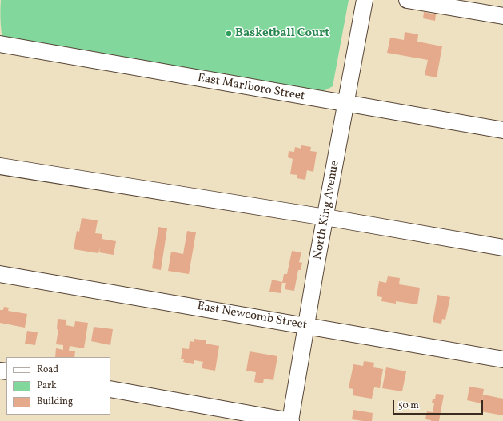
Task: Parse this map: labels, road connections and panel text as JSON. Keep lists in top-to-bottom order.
{
  "streets": {
    "street": ["East Marlboro Street", "North King Avenue", "East Newcomb Street"]
  },
  "crossings": [
    ["East Marlboro Street", "North King Avenue"],
    ["North King Avenue", "East Newcomb Street"]
  ],
  "places": ["Basketball Court"],
  "legend": ["Road", "Park", "Building"],
  "scale_bar": "50 m"
}
